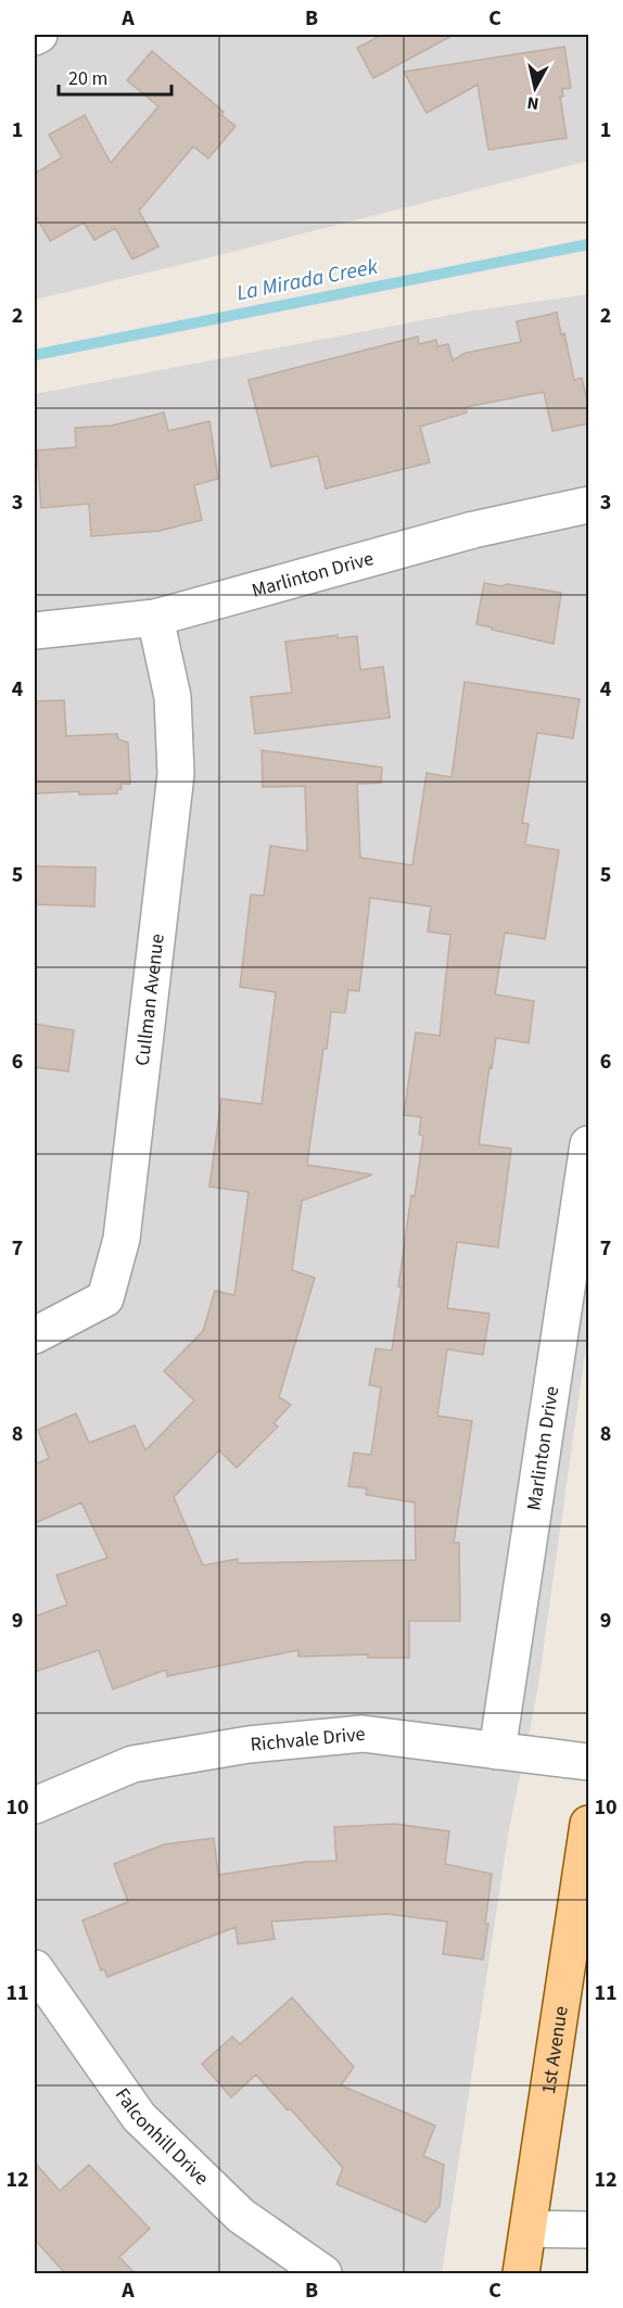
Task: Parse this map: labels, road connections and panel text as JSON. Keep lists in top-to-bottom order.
{
  "streets": {
    "main road": ["1st Avenue"],
    "street": [
      "Marlinton Drive",
      "Cullman Avenue",
      "Richvale Drive",
      "Falconhill Drive"
    ]
  },
  "crossings": [
    ["Marlinton Drive", "Cullman Avenue"],
    ["Marlinton Drive", "Richvale Drive"]
  ],
  "water": ["La Mirada Creek"],
  "scale_bar": "20 m",
  "north": "bottom",
  "grid": {
    "columns": ["A", "B", "C"],
    "rows": [
      "1",
      "2",
      "3",
      "4",
      "5",
      "6",
      "7",
      "8",
      "9",
      "10",
      "11",
      "12"
    ]
  }
}
